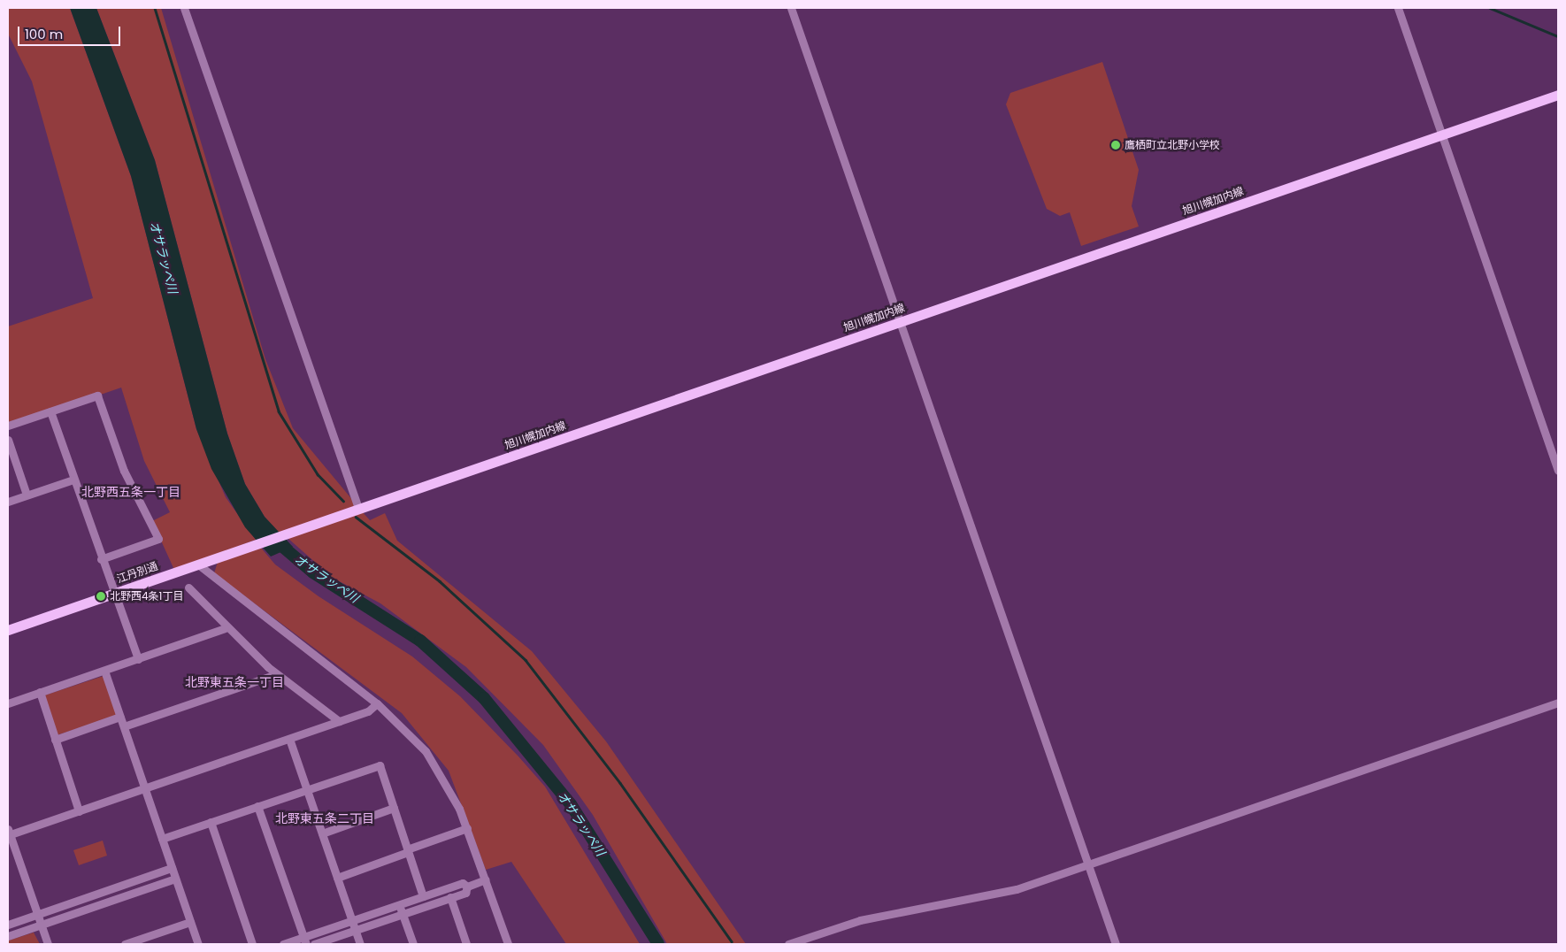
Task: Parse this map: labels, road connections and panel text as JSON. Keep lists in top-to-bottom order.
{
  "streets": {
    "main road": ["旭川幌加内線", "江丹別通"]
  },
  "crossings": [
    ["旭川幌加内線", "江丹別通"]
  ],
  "districts": ["北野西五条一丁目", "北野東五条一丁目", "北野東五条二丁目"],
  "water": ["オサラッペ川"],
  "places": ["鷹栖町立北野小学校", "北野西4条1丁目"],
  "scale_bar": "100 m"
}
